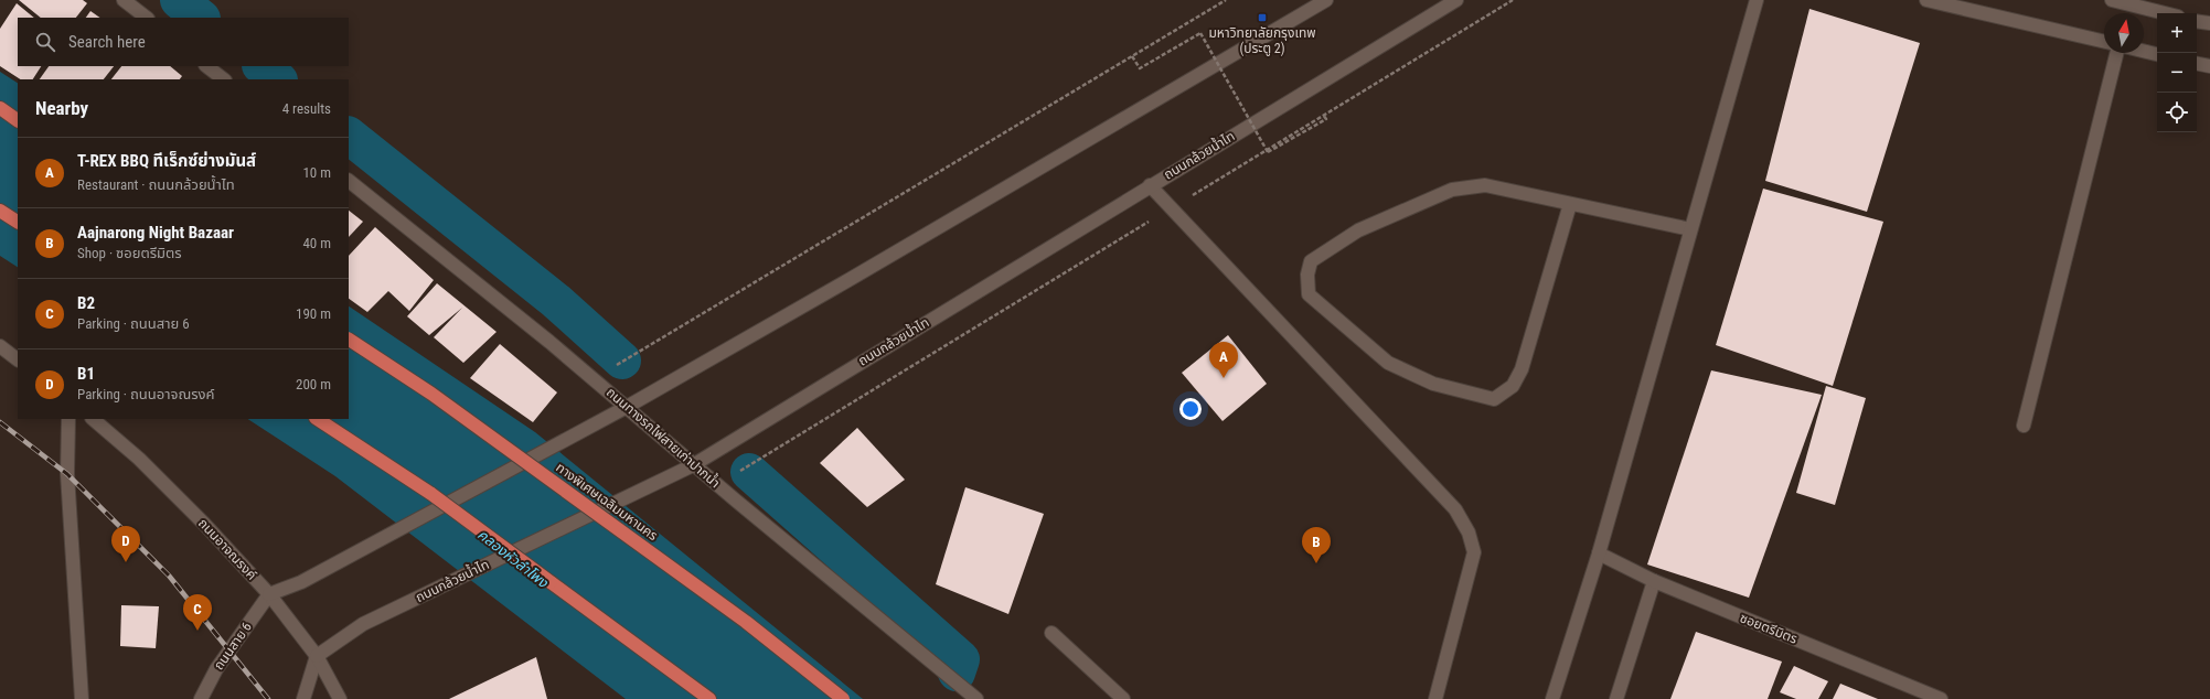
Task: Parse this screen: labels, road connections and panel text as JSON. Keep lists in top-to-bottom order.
{
  "streets": {
    "highway": ["ทางพิเศษเฉลิมมหานคร"],
    "main road": [
      "ถนนกล้วยน้ำไท",
      "ถนนทางรถไฟสายเก่าปากน้ำ",
      "ถนนอาจณรงค์",
      "ซอยตรีมิตร",
      "ถนนสาย 6"
    ]
  },
  "crossings": [
    ["ถนนกล้วยน้ำไท", "ถนนทางรถไฟสายเก่าปากน้ำ"],
    ["ถนนกล้วยน้ำไท", "ถนนอาจณรงค์"],
    ["ถนนอาจณรงค์", "ถนนสาย 6"]
  ],
  "water": ["คลองหัวลำโพง"],
  "places": {
    "transit": ["มหาวิทยาลัยกรุงเทพ (ประตู 2)"]
  },
  "north": "top",
  "page": {
    "map_buttons": ["+", "−"],
    "search": "Search here",
    "heading": ["Nearby", "4 results"],
    "list": [
      {
        "mark": "A",
        "name": "T-REX BBQ ทีเร็กซ์ย่างมันส์",
        "note": "Restaurant · ถนนกล้วยน้ำไท",
        "value": "10 m"
      },
      {
        "mark": "B",
        "name": "Aajnarong Night Bazaar",
        "note": "Shop · ซอยตรีมิตร",
        "value": "40 m"
      },
      {
        "mark": "C",
        "name": "B2",
        "note": "Parking · ถนนสาย 6",
        "value": "190 m"
      },
      {
        "mark": "D",
        "name": "B1",
        "note": "Parking · ถนนอาจณรงค์",
        "value": "200 m"
      }
    ],
    "pins": [
      "A",
      "D",
      "B",
      "C"
    ]
  }
}
